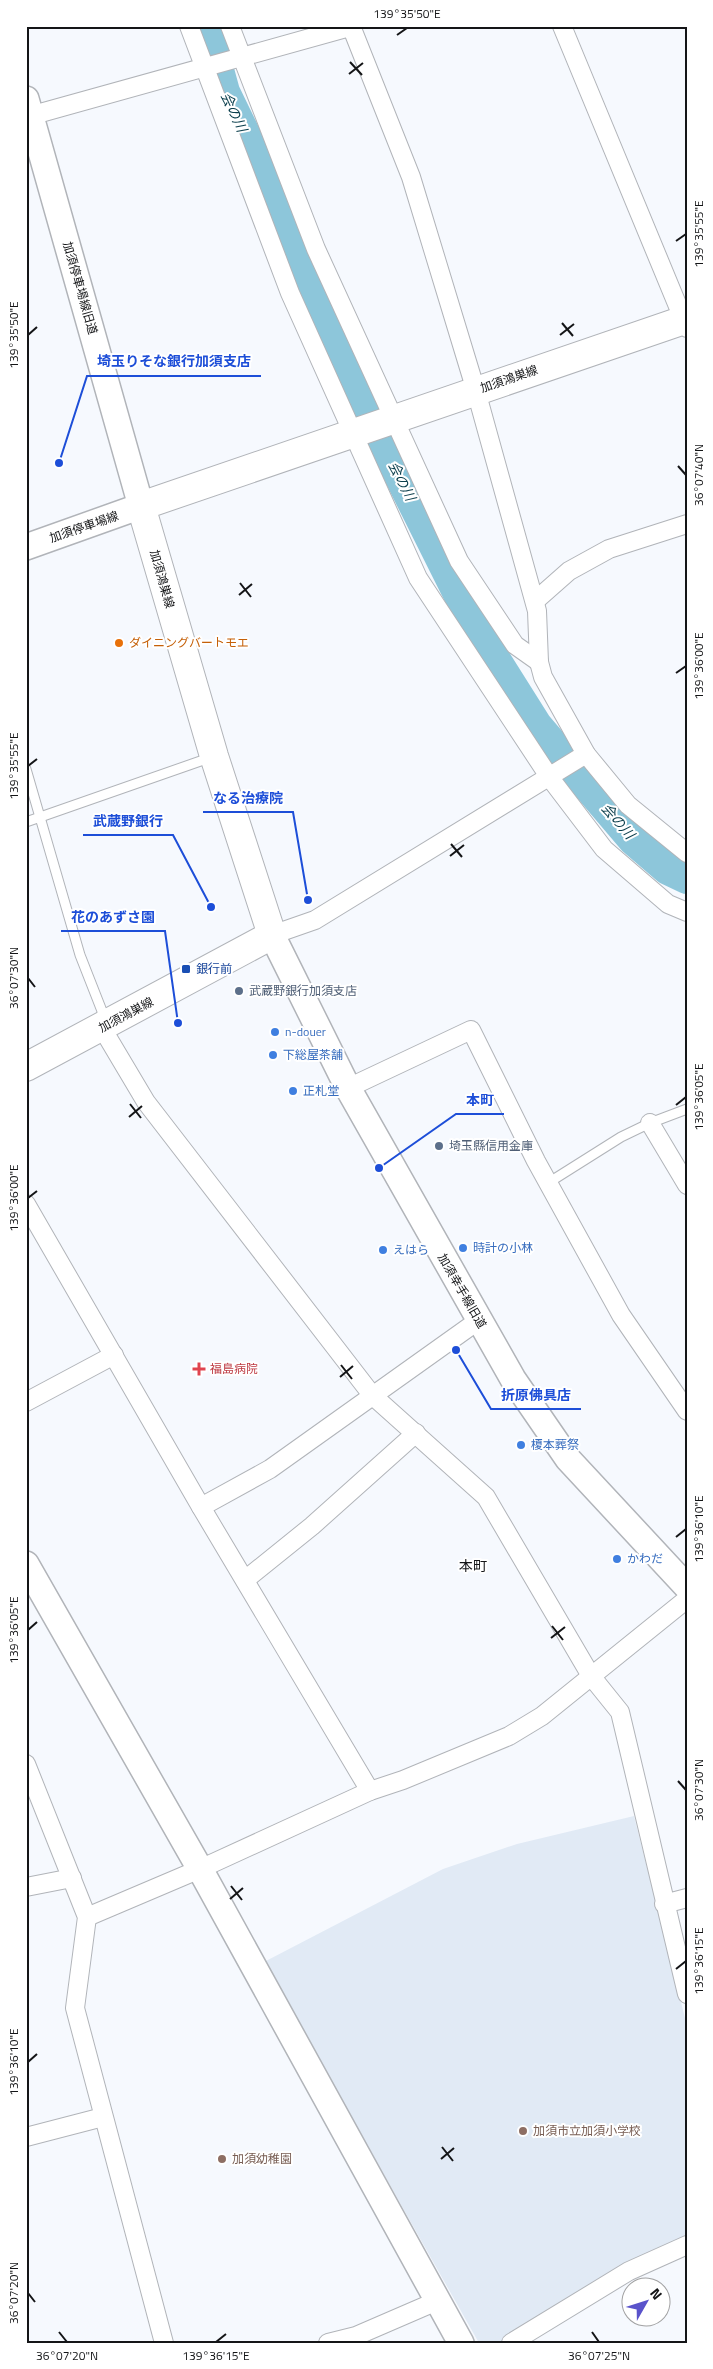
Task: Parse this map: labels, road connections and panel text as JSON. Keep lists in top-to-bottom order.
{
  "streets": {
    "main road": ["加須鴻巣線"],
    "street": ["加須停車場線旧道", "加須停車場線", "加須幸手線旧道"]
  },
  "crossings": [
    ["加須停車場線旧道", "加須鴻巣線"],
    ["加須停車場線旧道", "加須停車場線"],
    ["加須鴻巣線", "加須停車場線"],
    ["加須鴻巣線", "加須幸手線旧道"]
  ],
  "districts": ["本町"],
  "water": ["会の川"],
  "places": {
    "other": [
      "埼玉りそな銀行加須支店",
      "ダイニングバートモエ",
      "なる治療院",
      "武蔵野銀行",
      "武蔵野銀行加須支店",
      "花のあずさ園",
      "n-douer",
      "下総屋茶舗",
      "正札堂",
      "埼玉縣信用金庫",
      "本町",
      "時計の小林",
      "えはら",
      "折原佛具店",
      "榎本葬祭",
      "かわだ",
      "加須市立加須小学校",
      "加須幼稚園"
    ],
    "transit": ["銀行前"],
    "health": ["福島病院"]
  },
  "north": "top right",
  "coordinates": [
    "139°35'50\"E",
    "139°35'55\"E",
    "36°07'40\"N",
    "139°36'00\"E",
    "36°07'30\"N",
    "139°36'05\"E",
    "139°36'10\"E",
    "139°36'15\"E",
    "36°07'20\"N",
    "36°07'25\"N"
  ]
}
